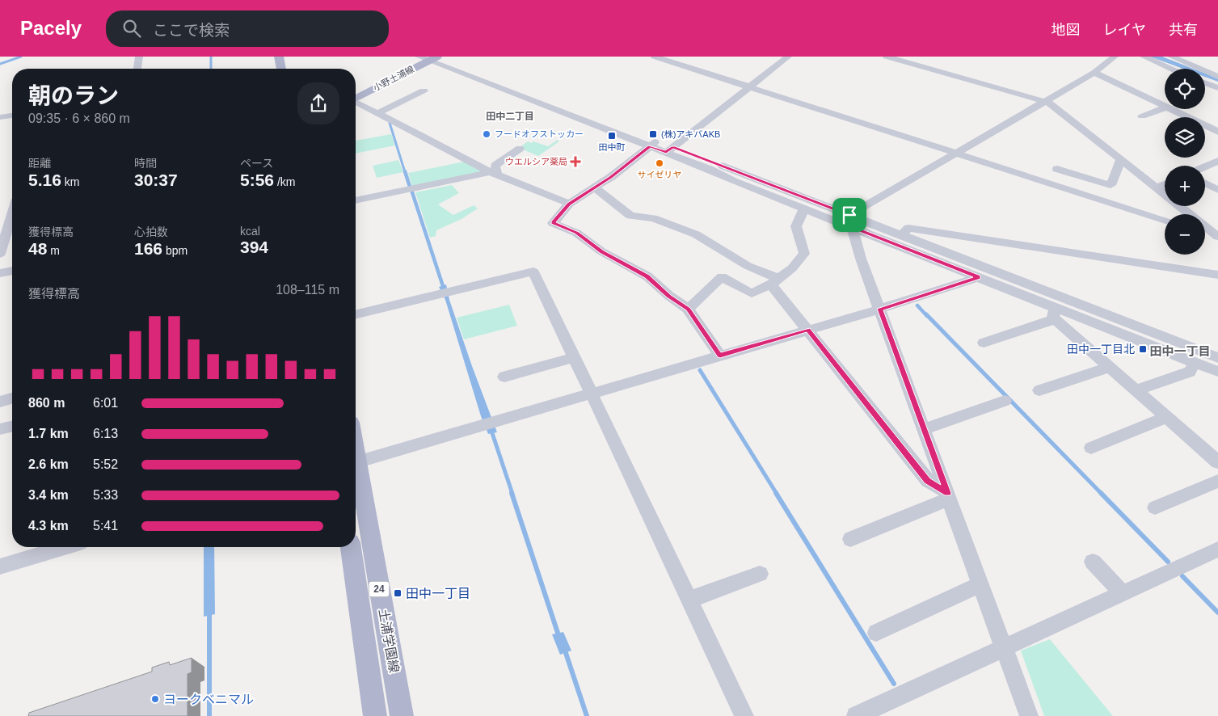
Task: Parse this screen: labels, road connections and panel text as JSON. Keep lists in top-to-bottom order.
{
  "streets": {
    "main road": ["小野土浦線", "24", "土浦学園線"]
  },
  "districts": ["田中二丁目", "田中一丁目"],
  "places": {
    "other": ["フードオフストッカー", "サイゼリヤ", "ヨークベニマル"],
    "transit": [
      "(株)アキバAKB",
      "田中町",
      "田中一丁目北",
      "田中一丁目"
    ],
    "health": ["ウエルシア薬局"]
  },
  "page": {
    "header": "Pacely",
    "search": "ここで検索",
    "nav": ["地図", "レイヤ", "共有"],
    "map_buttons": ["+", "−"],
    "heading": ["朝のラン", "09:35 · 6 × 860 m"],
    "stats": [
      ["距離", "5.16 km"],
      ["時間", "30:37"],
      ["ペース", "5:56 /km"],
      ["獲得標高", "48 m"],
      ["心拍数", "166 bpm"],
      ["kcal", "394"]
    ],
    "chart": ["獲得標高", "108–115 m"],
    "list": [
      {
        "name": "860 m",
        "note": "6:01"
      },
      {
        "name": "1.7 km",
        "note": "6:13"
      },
      {
        "name": "2.6 km",
        "note": "5:52"
      },
      {
        "name": "3.4 km",
        "note": "5:33"
      },
      {
        "name": "4.3 km",
        "note": "5:41"
      }
    ]
  }
}
